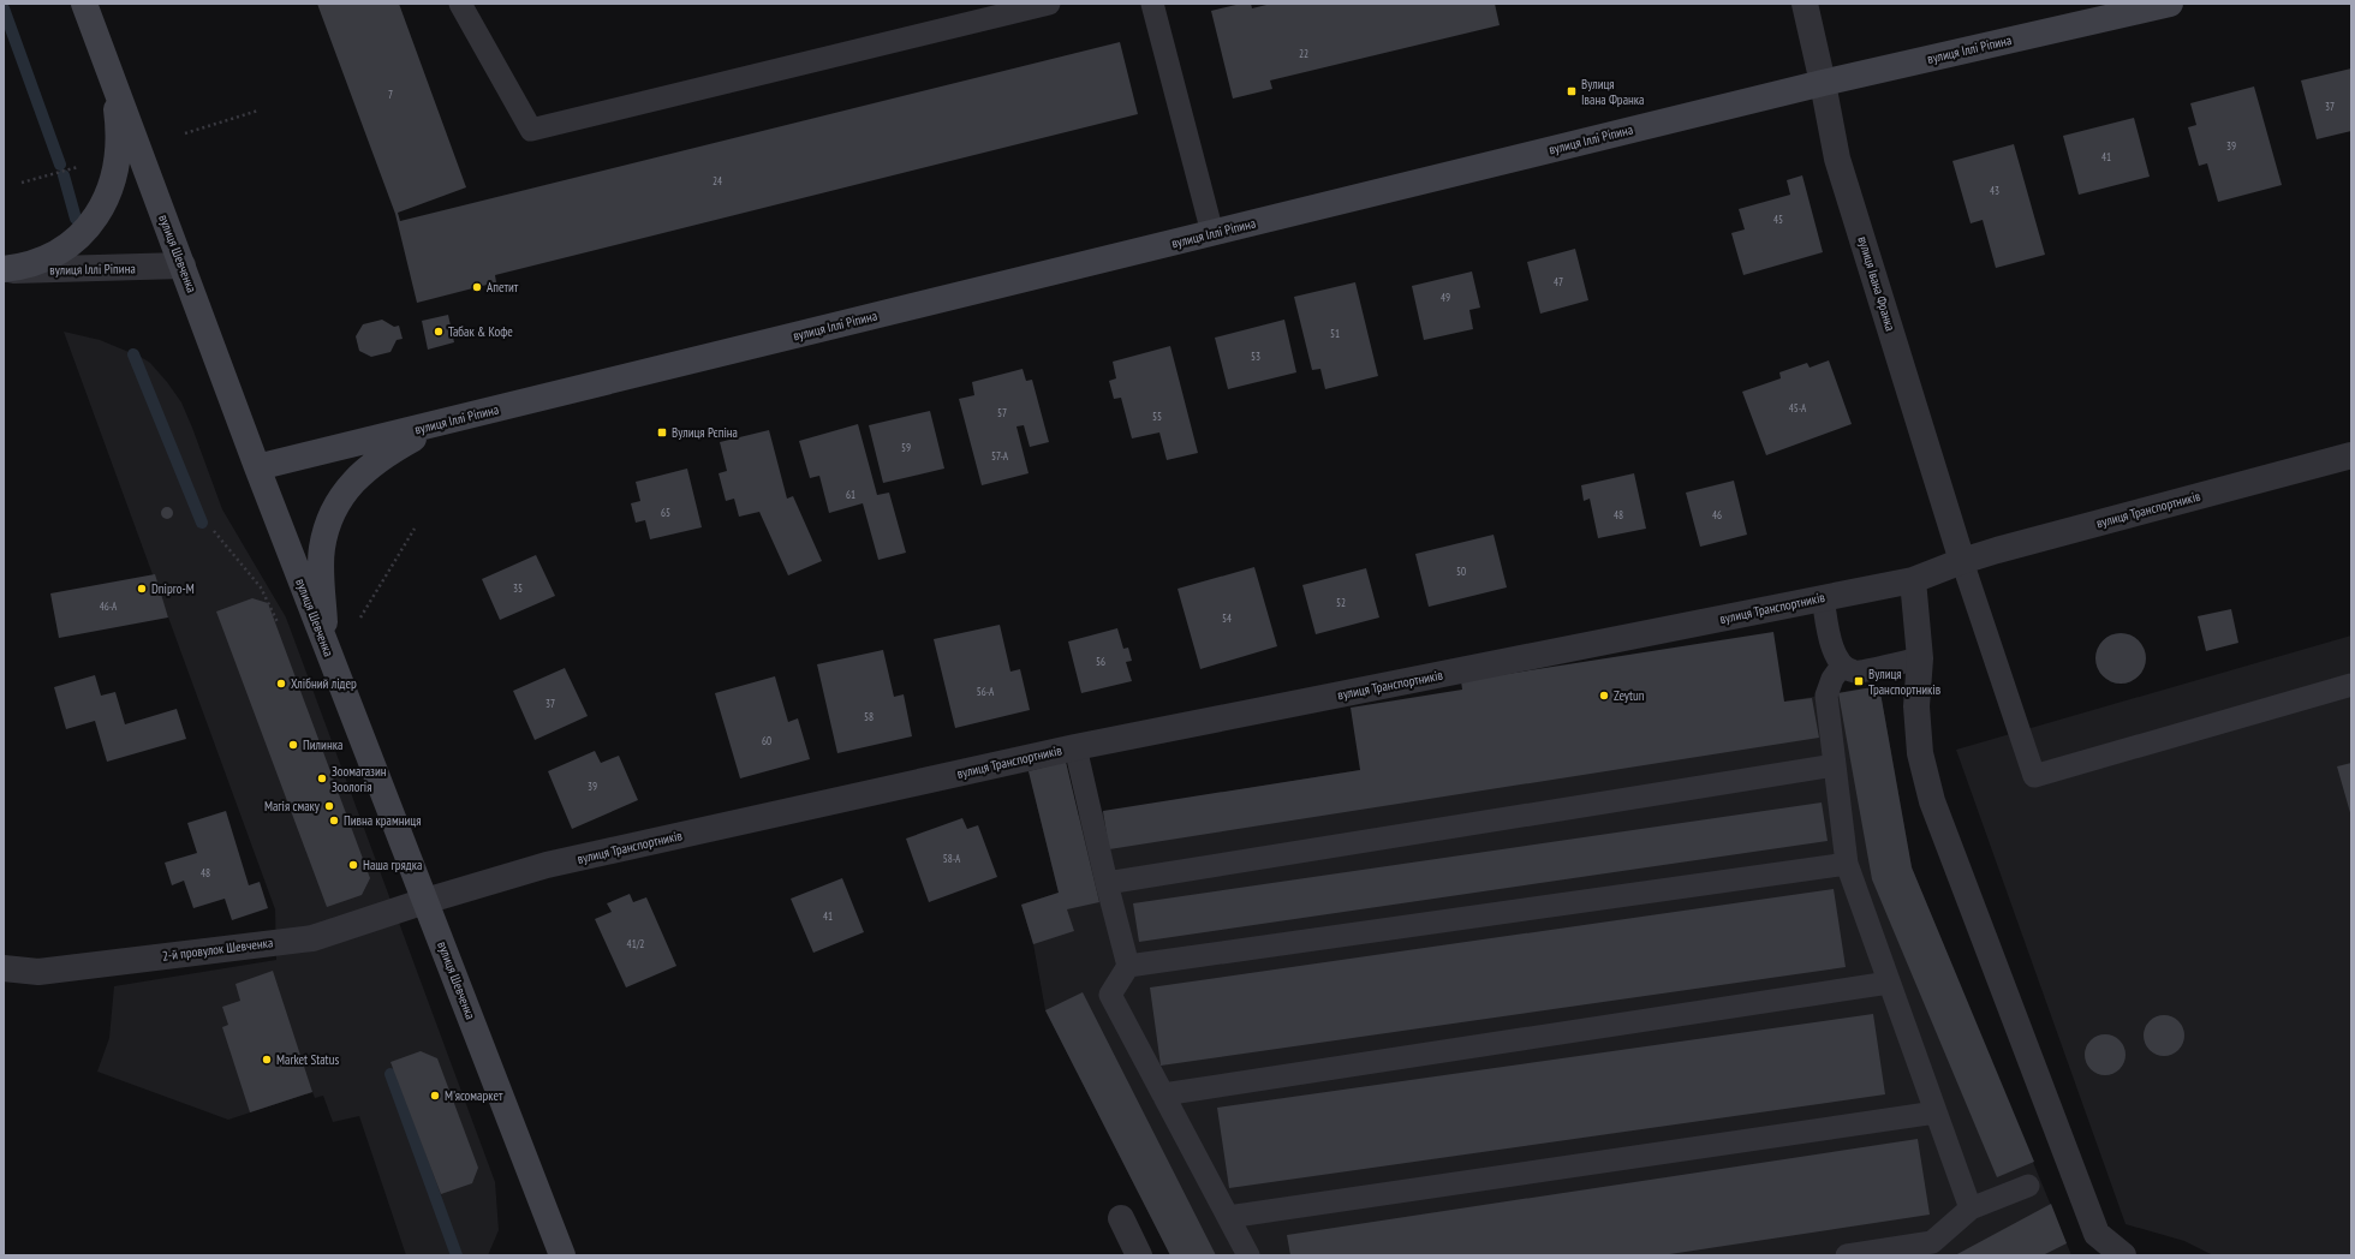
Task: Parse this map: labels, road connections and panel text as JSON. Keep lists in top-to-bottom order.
{
  "streets": {
    "main road": ["вулиця Іллі Ріпина", "вулиця Шевченка"],
    "street": ["вулиця Івана Франка", "вулиця Транспортників", "2-й провулок Шевченка"]
  },
  "crossings": [
    ["вулиця Іллі Ріпина", "вулиця Шевченка"],
    ["вулиця Іллі Ріпина", "вулиця Івана Франка"],
    ["вулиця Шевченка", "вулиця Транспортників"],
    ["вулиця Шевченка", "2-й провулок Шевченка"],
    ["вулиця Івана Франка", "вулиця Транспортників"],
    ["вулиця Транспортників", "2-й провулок Шевченка"]
  ],
  "places": {
    "transit": ["Вулиця Івана Франка", "Вулиця Рєпіна", "Вулиця Транспортників"],
    "other": [
      "Апетит",
      "Табак & Кофе",
      "Dnipro-M",
      "Хлібний лідер",
      "Zeytun",
      "Пилинка",
      "Зоомагазин Зоологія",
      "Магія смаку",
      "Пивна крамниця",
      "Наша грядка",
      "Market Status",
      "М'ясомаркет"
    ]
  },
  "house_numbers": [
    "22",
    "7",
    "37",
    "39",
    "41",
    "24",
    "43",
    "45",
    "47",
    "49",
    "51",
    "53",
    "45-А",
    "57",
    "55",
    "59",
    "57-А",
    "61",
    "65",
    "48",
    "46",
    "50",
    "35",
    "52",
    "46-А",
    "54",
    "56",
    "56-А",
    "37",
    "58",
    "60",
    "39",
    "58-А",
    "48",
    "41",
    "41/2"
  ]
}
